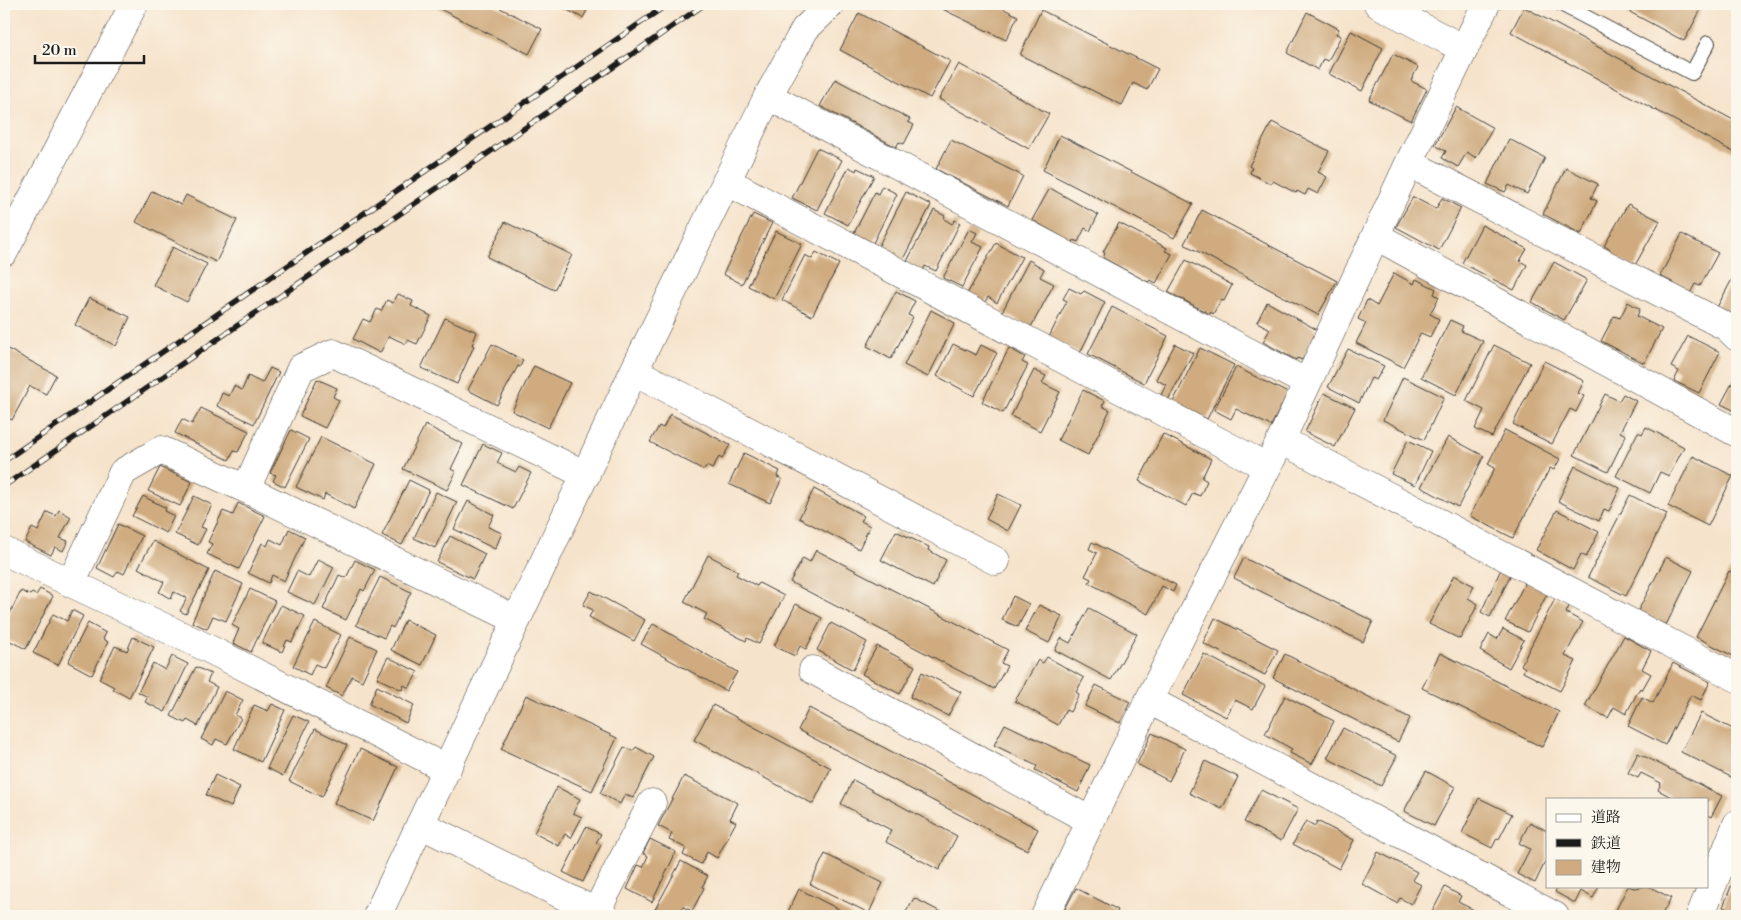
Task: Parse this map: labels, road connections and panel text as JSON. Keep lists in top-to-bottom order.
{
  "legend": ["道路", "鉄道", "建物"],
  "scale_bar": "20 m"
}
